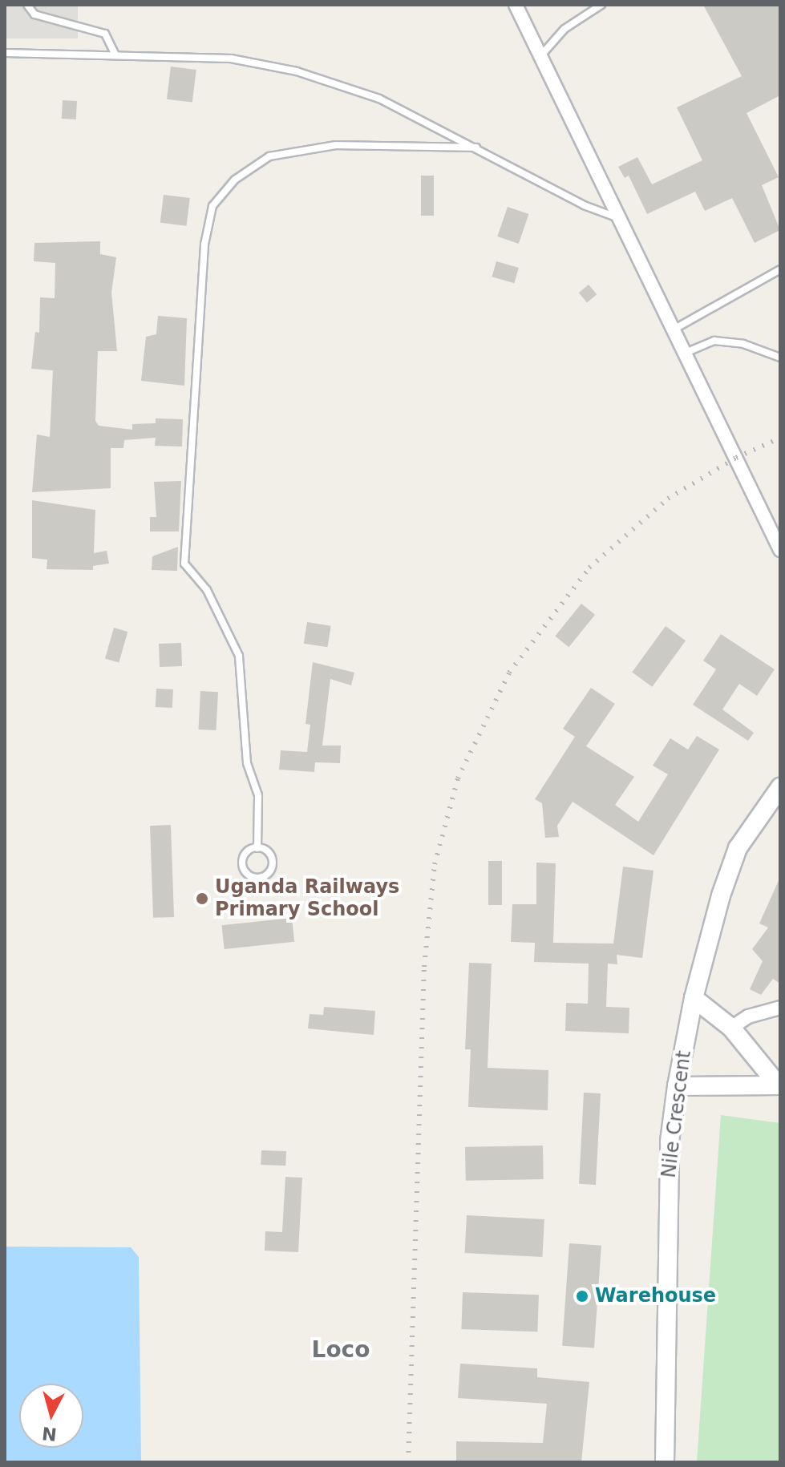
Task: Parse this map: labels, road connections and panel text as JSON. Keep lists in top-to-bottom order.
{
  "streets": {
    "street": ["Nile Crescent"]
  },
  "districts": ["Loco"],
  "places": ["Uganda Railways Primary School", "Warehouse"],
  "north": "bottom"
}
